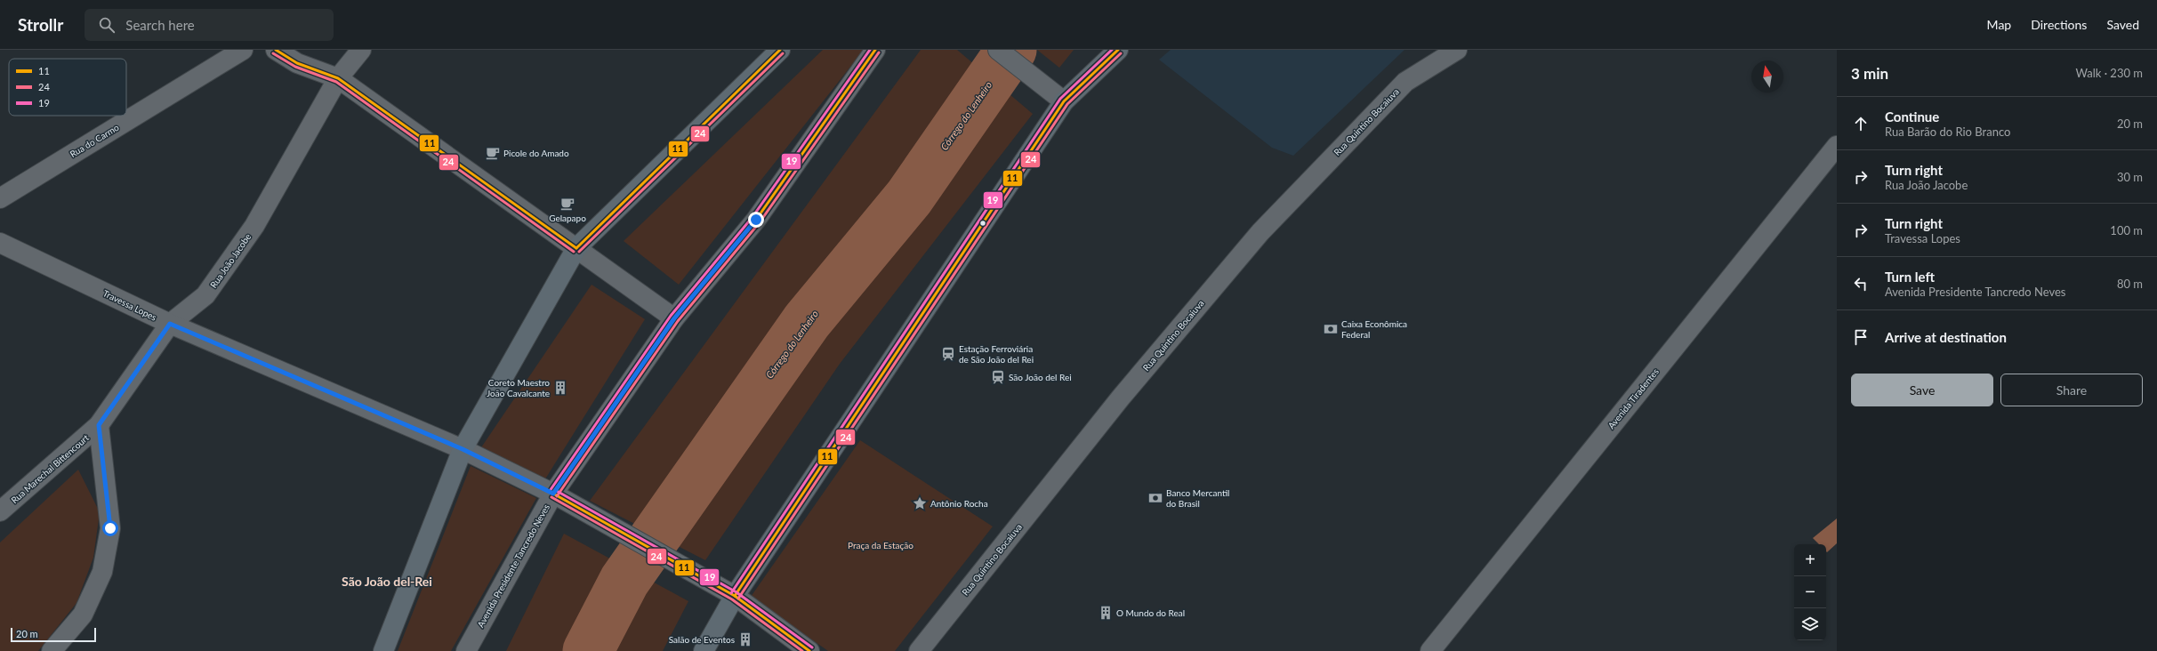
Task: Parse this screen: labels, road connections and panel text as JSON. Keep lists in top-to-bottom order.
{
  "streets": {
    "main road": ["Avenida Presidente Tancredo Neves"],
    "street": [
      "Rua Quintino Bocaiuva",
      "Rua do Carmo",
      "Rua João Jacobe",
      "Travessa Lopes",
      "Avenida Tiradentes",
      "Rua Marechal Bittencourt"
    ]
  },
  "crossings": [
    ["Rua João Jacobe", "Travessa Lopes"],
    ["Rua João Jacobe", "Rua Marechal Bittencourt"],
    ["Travessa Lopes", "Avenida Presidente Tancredo Neves"]
  ],
  "districts": ["São João del-Rei"],
  "water": ["Córrego do Lenheiro"],
  "parks": ["Praça da Estação"],
  "places": {
    "cafe": ["Picole do Amado", "Gelapapo"],
    "bank": ["Caixa Econômica Federal", "Banco Mercantil do Brasil"],
    "station": ["Estação Ferroviária de São João del Rei", "São João del Rei"],
    "building": ["Coreto Maestro João Cavalcante", "O Mundo do Real", "Salão de Eventos"],
    "place": ["Antônio Rocha"]
  },
  "lines": ["transit line 11", "transit line 19", "transit line 24"],
  "legend": ["11", "24", "19"],
  "scale_bar": "20 m",
  "north": "top",
  "page": {
    "header": "Strollr",
    "search": "Search here",
    "nav": ["Map", "Directions", "Saved"],
    "heading": ["3 min", "Walk · 230 m"],
    "list": [
      ["Continue", "Rua Barão do Rio Branco", "20 m"],
      ["Turn right", "Rua João Jacobe", "30 m"],
      ["Turn right", "Travessa Lopes", "100 m"],
      ["Turn left", "Avenida Presidente Tancredo Neves", "80 m"],
      "Arrive at destination"
    ],
    "buttons": ["Save", "Share"],
    "map_buttons": ["+", "−"],
    "scale": "20 m"
  }
}
